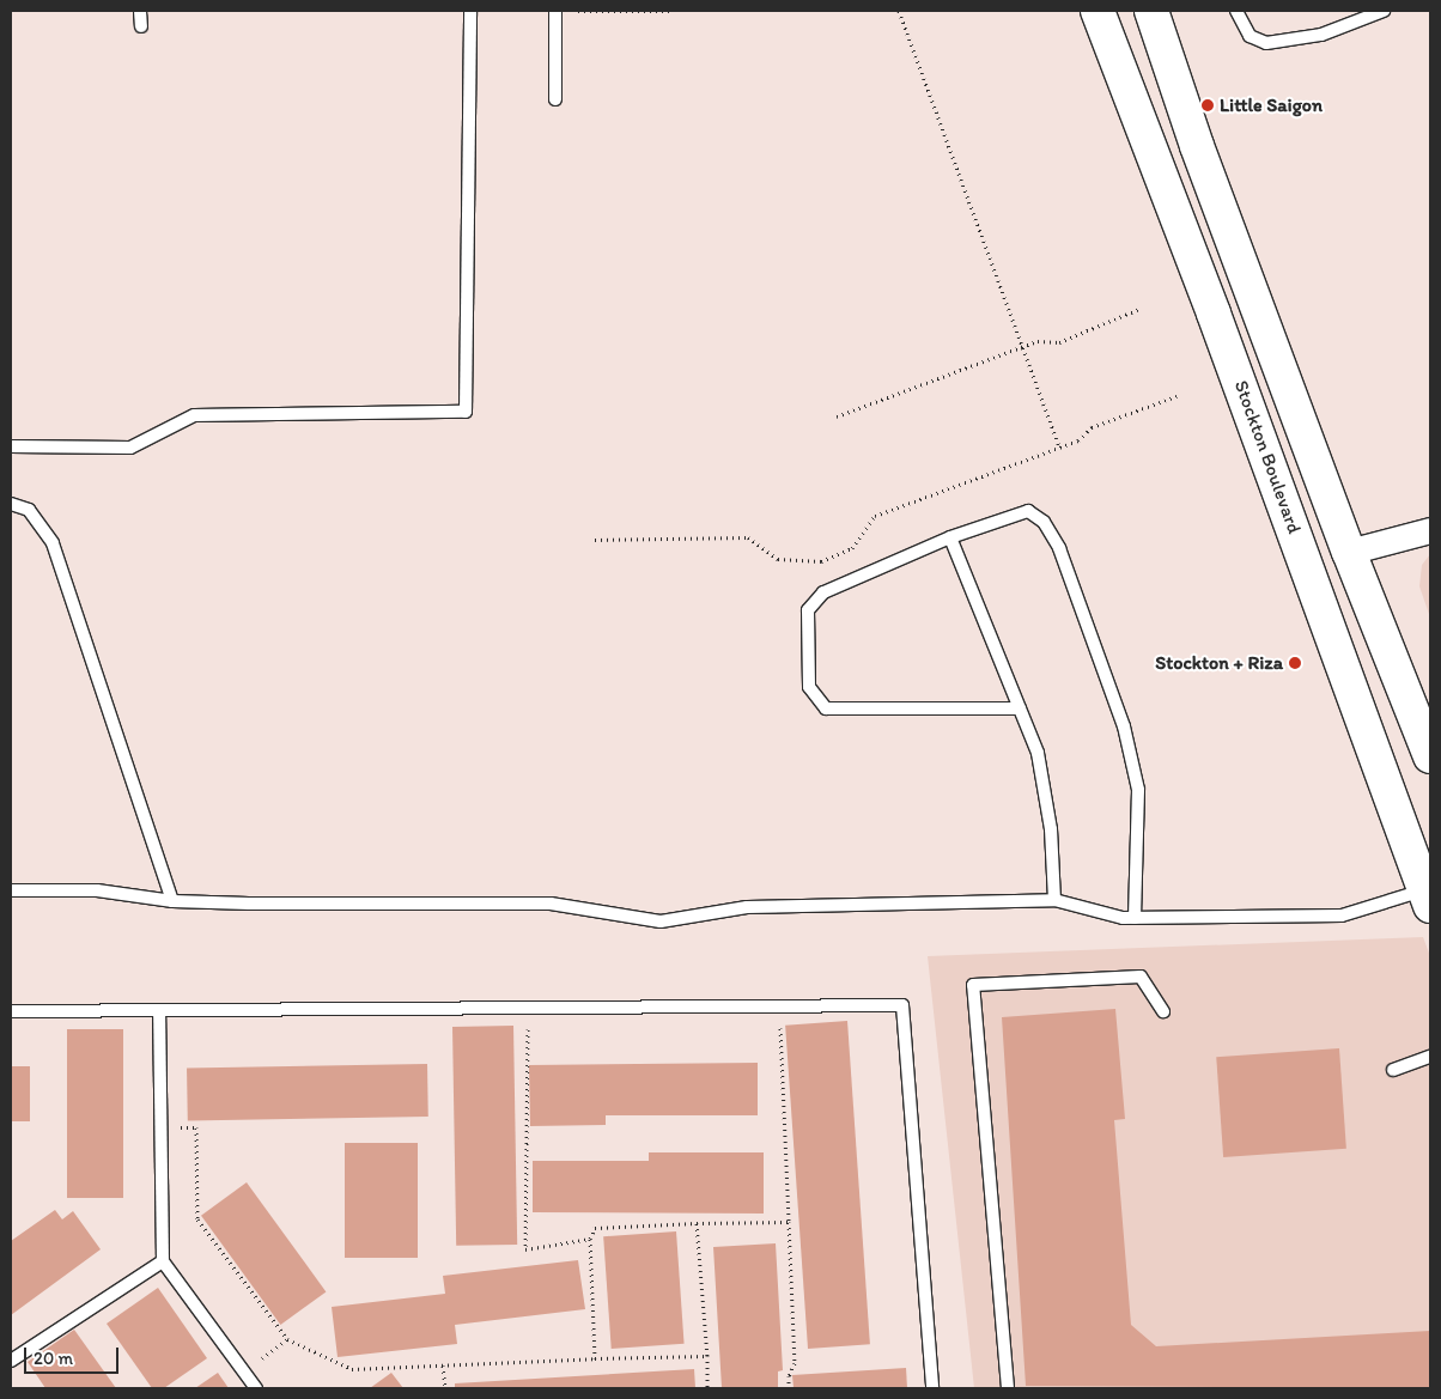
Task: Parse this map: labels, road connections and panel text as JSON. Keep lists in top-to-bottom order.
{
  "streets": {
    "main road": ["Stockton Boulevard"]
  },
  "places": ["Little Saigon", "Stockton + Riza"],
  "scale_bar": "20 m"
}
